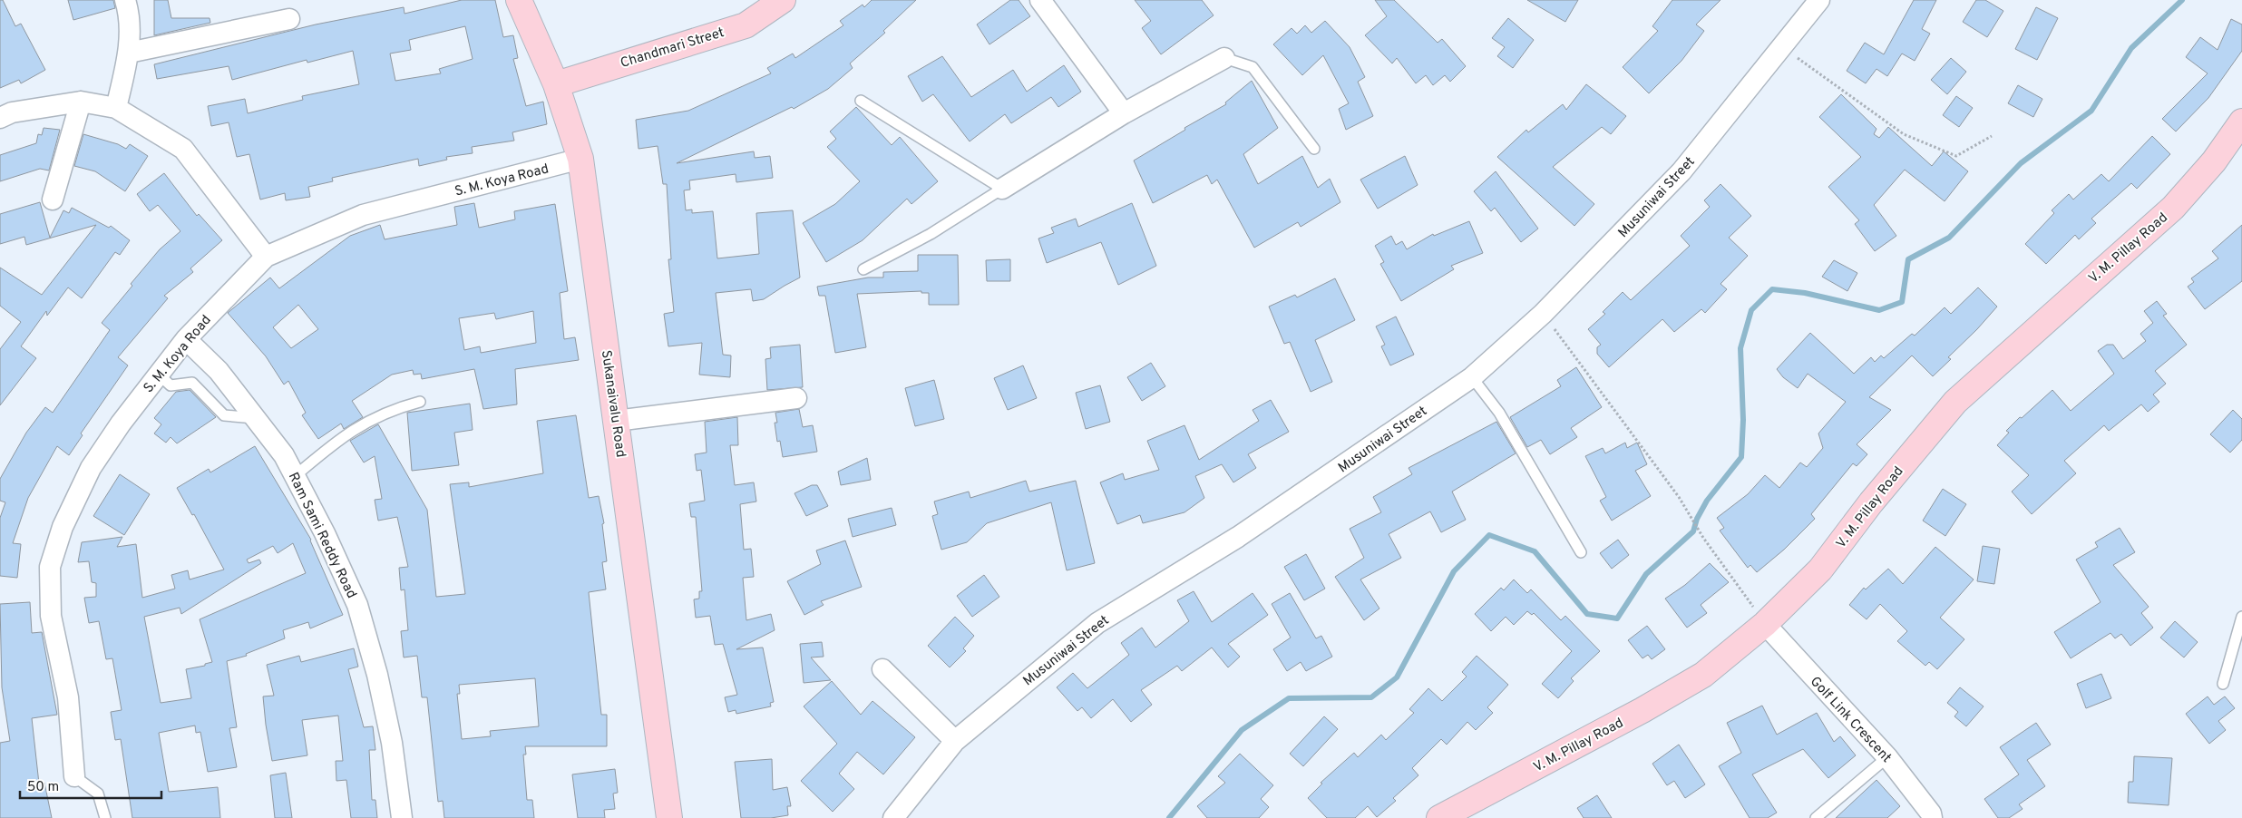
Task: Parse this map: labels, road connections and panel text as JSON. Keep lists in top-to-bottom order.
{
  "streets": {
    "main road": ["Chandmari Street", "V. M. Pillay Road", "Sukanaivalu Road"],
    "street": [
      "S. M. Koya Road",
      "Musuniwai Street",
      "Ram Sami Reddy Road",
      "Golf Link Crescent"
    ]
  },
  "crossings": [
    ["Chandmari Street", "Sukanaivalu Road"],
    ["S. M. Koya Road", "Sukanaivalu Road"],
    ["S. M. Koya Road", "Ram Sami Reddy Road"],
    ["V. M. Pillay Road", "Golf Link Crescent"]
  ],
  "scale_bar": "50 m"
}
